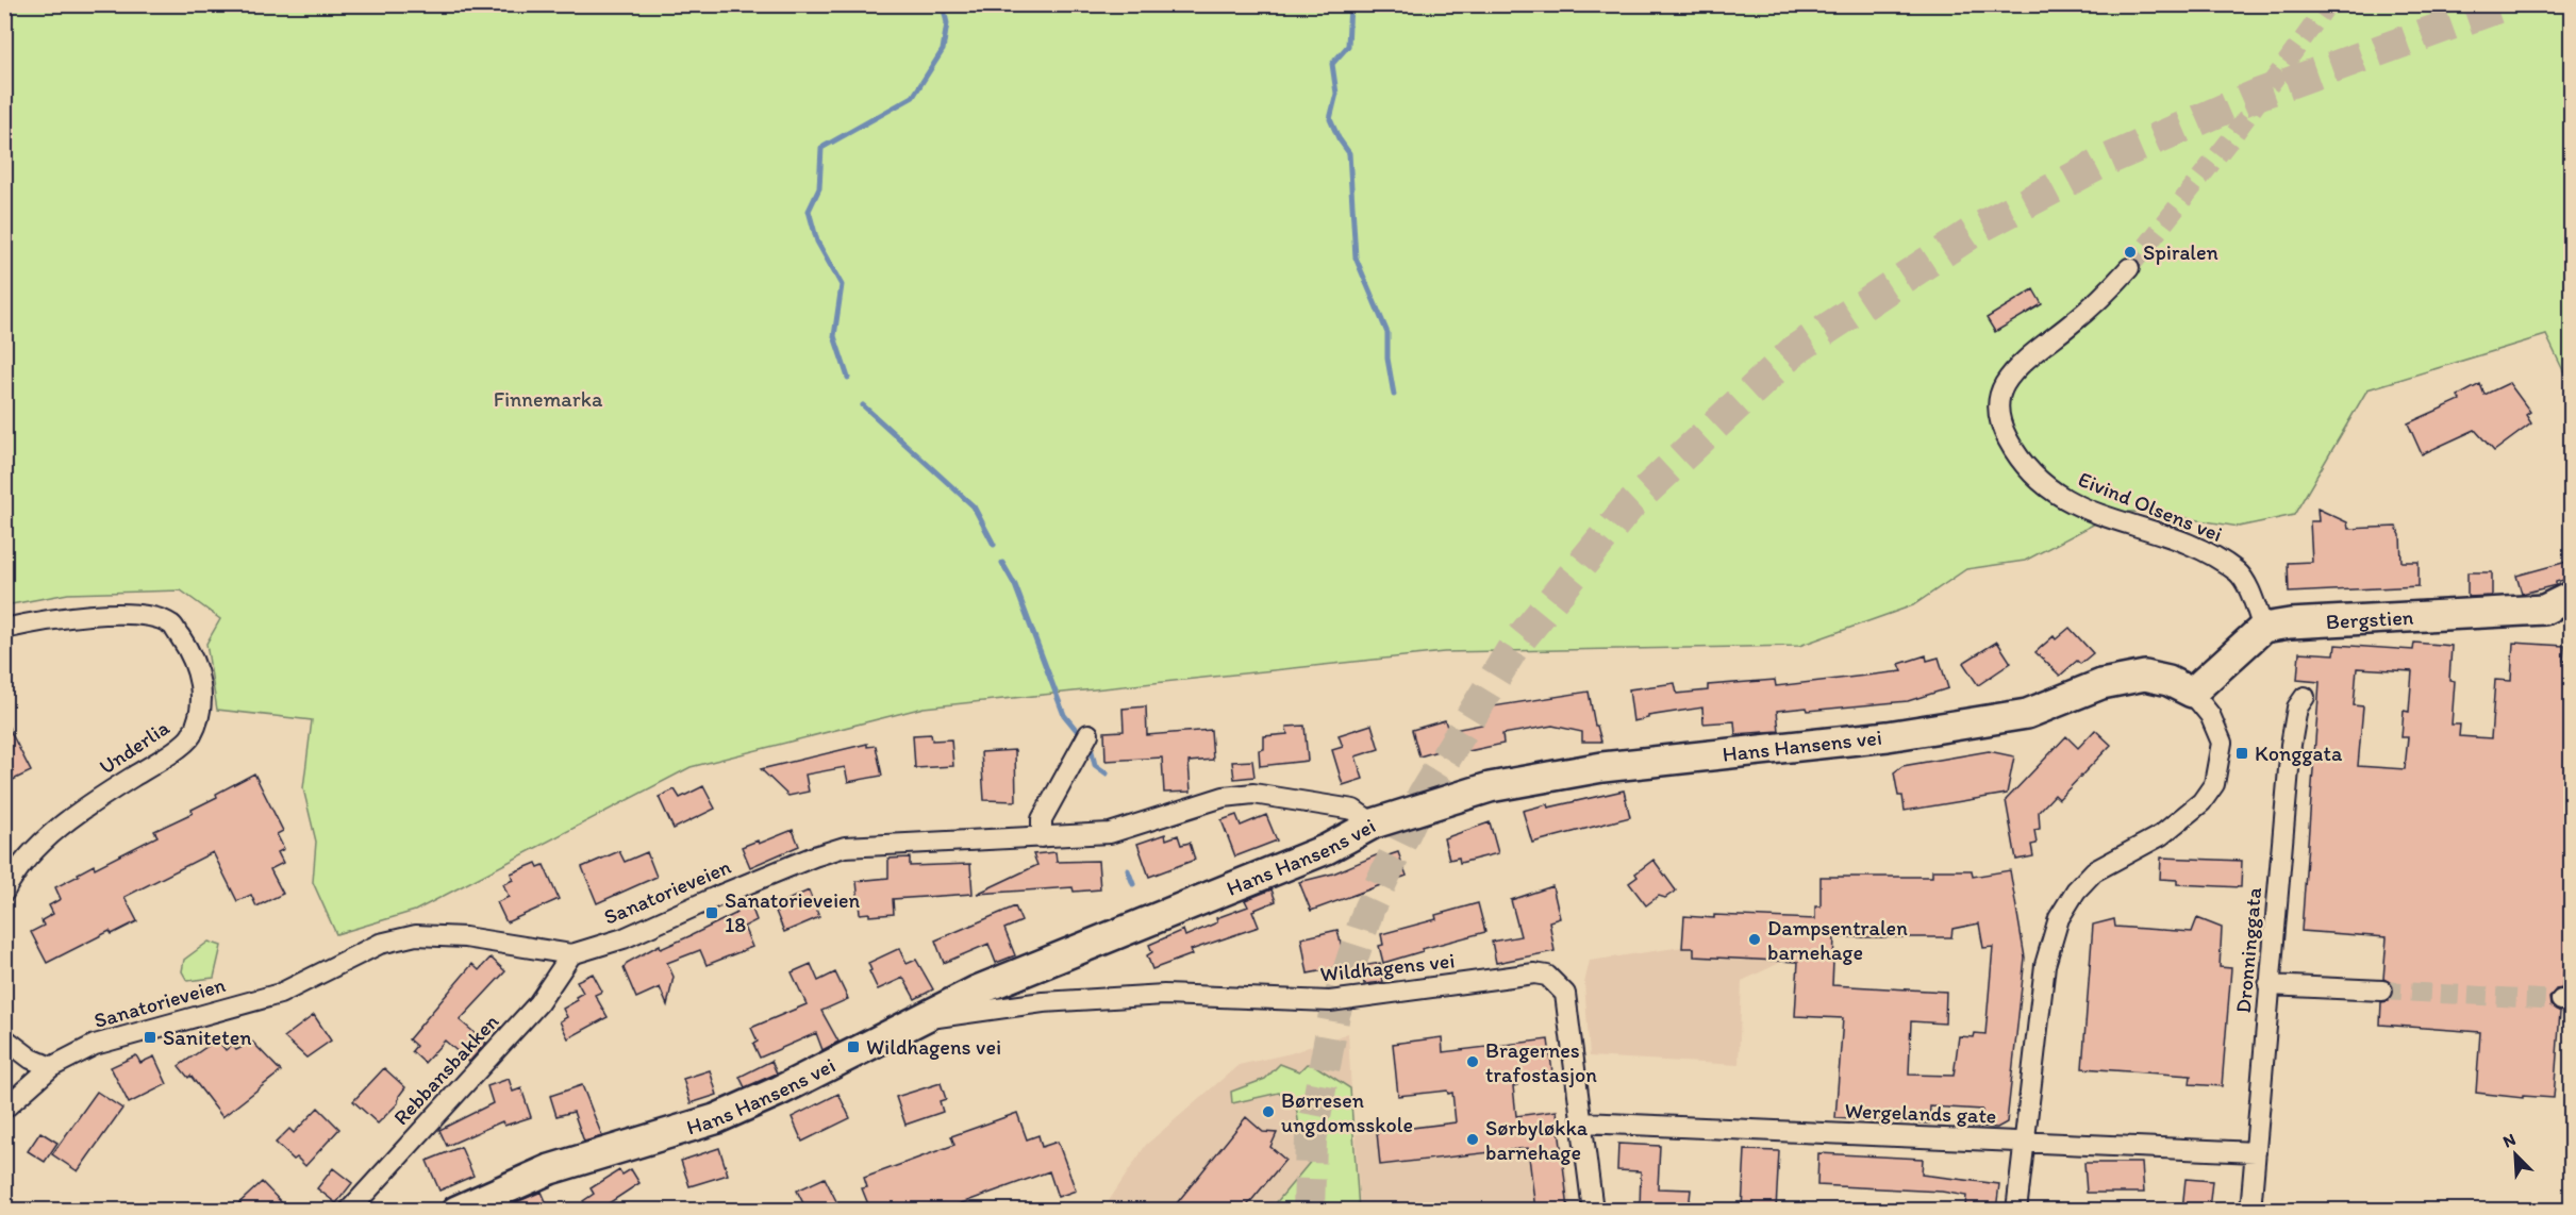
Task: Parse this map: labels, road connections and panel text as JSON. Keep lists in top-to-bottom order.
{
  "streets": {
    "main road": ["Bergstien", "Hans Hansens vei"],
    "street": [
      "Eivind Olsens vei",
      "Underlia",
      "Sanatorieveien",
      "Dronninggata",
      "Wildhagens vei",
      "Rebbansbakken",
      "Wergelands gate"
    ]
  },
  "crossings": [
    ["Eivind Olsens vei", "Bergstien"],
    ["Hans Hansens vei", "Sanatorieveien"],
    ["Hans Hansens vei", "Wildhagens vei"],
    ["Sanatorieveien", "Rebbansbakken"],
    ["Dronninggata", "Wergelands gate"],
    ["Wildhagens vei", "Wergelands gate"]
  ],
  "parks": ["Finnemarka"],
  "places": {
    "other": [
      "Spiralen",
      "Dampsentralen barnehage",
      "Bragernes trafostasjon",
      "Børresen ungdomsskole",
      "Sørbyløkka barnehage"
    ],
    "transit": [
      "Konggata",
      "Sanatorieveien 18",
      "Saniteten",
      "Wildhagens vei"
    ]
  },
  "north": "top left"
}
